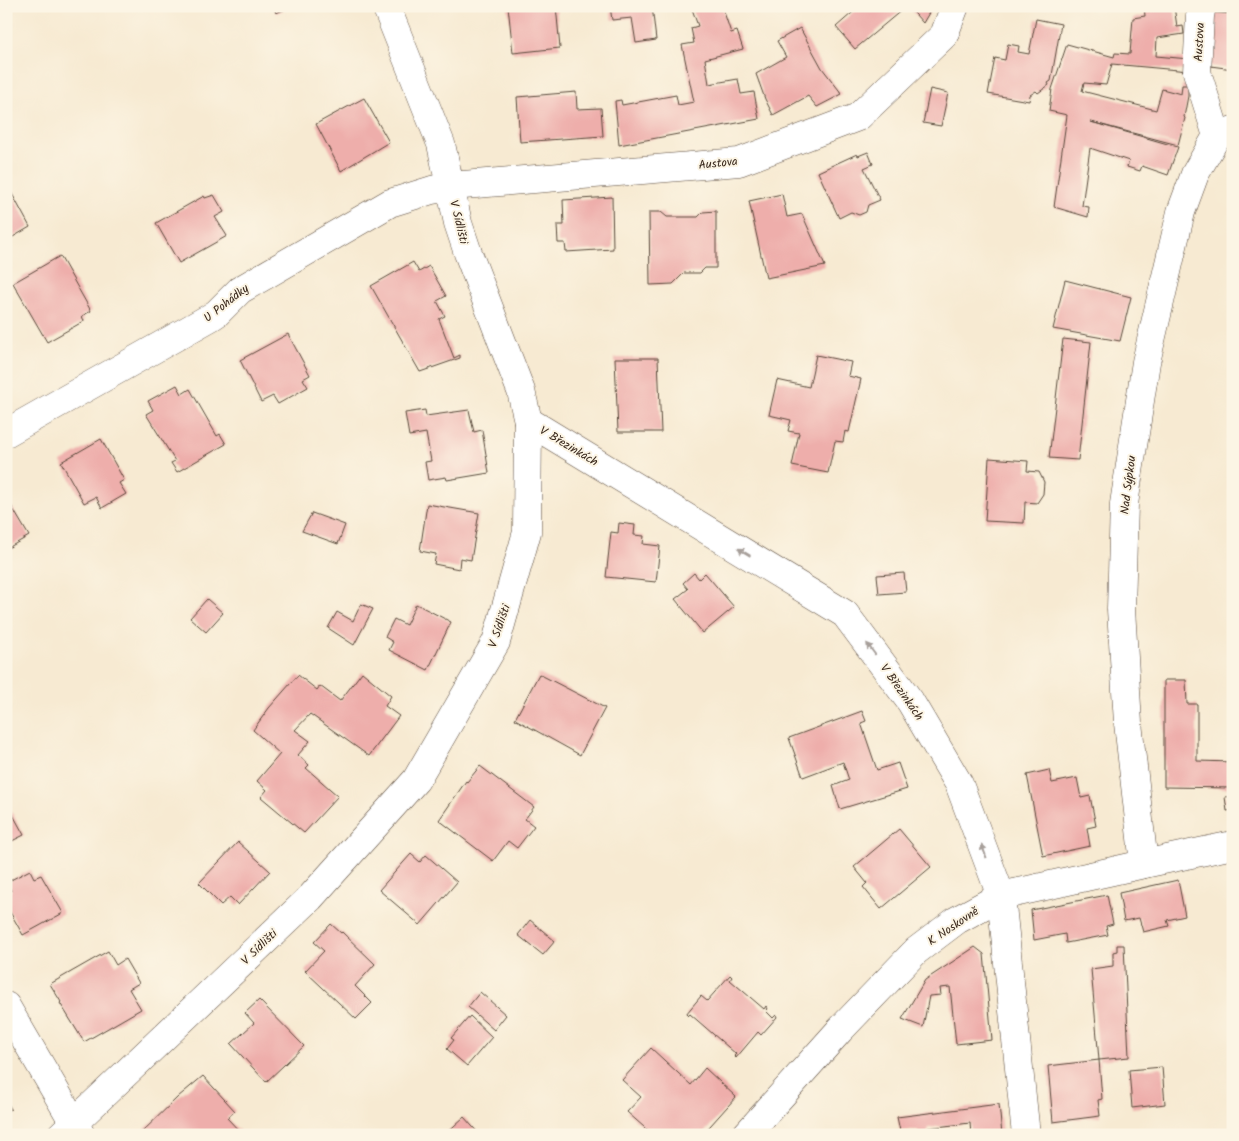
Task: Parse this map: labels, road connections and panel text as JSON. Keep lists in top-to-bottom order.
{
  "streets": {
    "street": [
      "Austova",
      "V Sídlišti",
      "U Pohádky",
      "V Březinkách",
      "Nad Sýpkou",
      "K Noskovně"
    ]
  },
  "crossings": [
    ["Austova", "V Sídlišti"],
    ["Austova", "U Pohádky"],
    ["Austova", "Nad Sýpkou"],
    ["V Sídlišti", "U Pohádky"],
    ["V Sídlišti", "V Březinkách"],
    ["V Březinkách", "K Noskovně"],
    ["Nad Sýpkou", "K Noskovně"]
  ],
  "one_way": ["V Březinkách"]
}
